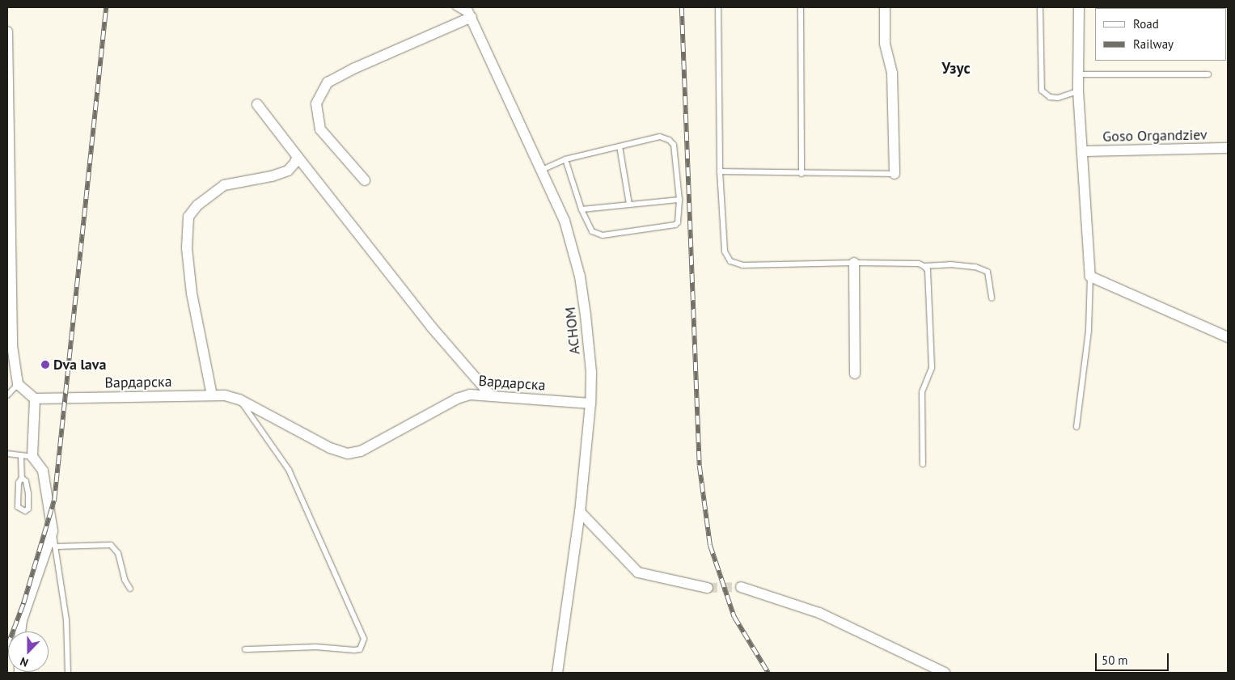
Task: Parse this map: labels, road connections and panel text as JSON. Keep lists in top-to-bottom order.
{
  "streets": {
    "street": ["Goso Organdziev", "АСНОМ", "Вардарска"]
  },
  "crossings": [
    ["АСНОМ", "Вардарска"]
  ],
  "districts": ["Узус"],
  "places": ["Dva lava"],
  "legend": ["Road", "Railway"],
  "scale_bar": "50 m",
  "north": "bottom"
}
